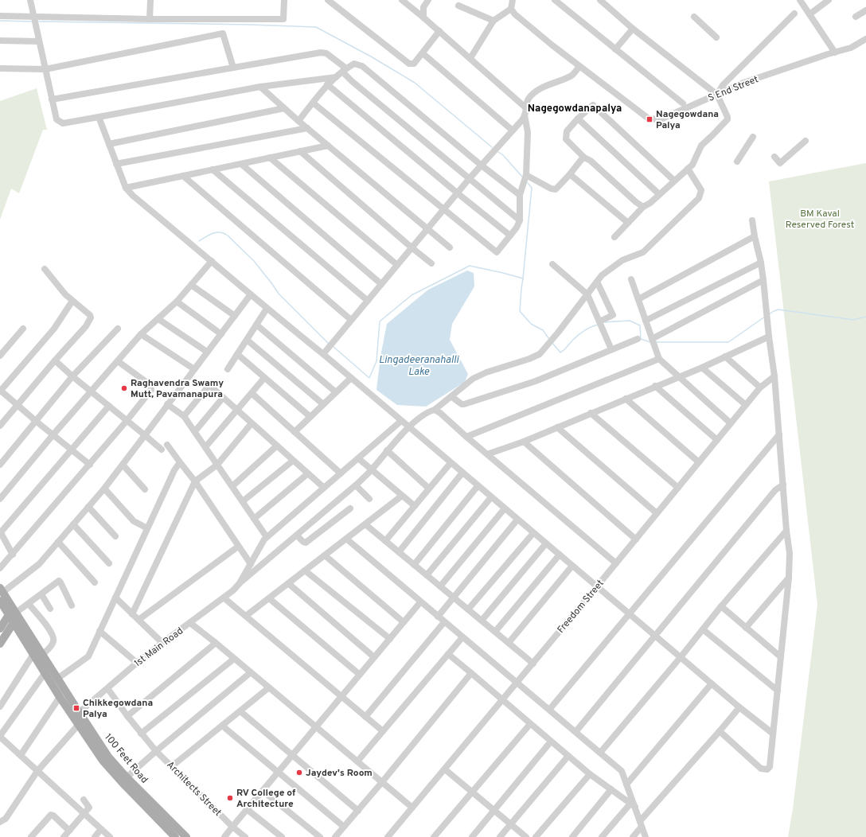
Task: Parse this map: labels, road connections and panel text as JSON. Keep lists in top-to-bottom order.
{
  "streets": {
    "main road": ["100 Feet Road"],
    "street": [
      "S End Street",
      "Freedom Street",
      "1st Main Road",
      "Architects Street"
    ]
  },
  "crossings": [
    ["1st Main Road", "100 Feet Road"],
    ["1st Main Road", "Architects Street"]
  ],
  "districts": ["Nagegowdanapalya"],
  "water": ["Lingadeeranahalli Lake"],
  "parks": ["BM Kaval Reserved Forest"],
  "places": {
    "transit": ["Nagegowdana Palya", "Chikkegowdana Palya"],
    "other": ["Raghavendra Swamy Mutt, Pavamanapura", "Jaydev's Room", "RV College of Architecture"]
  }
}
